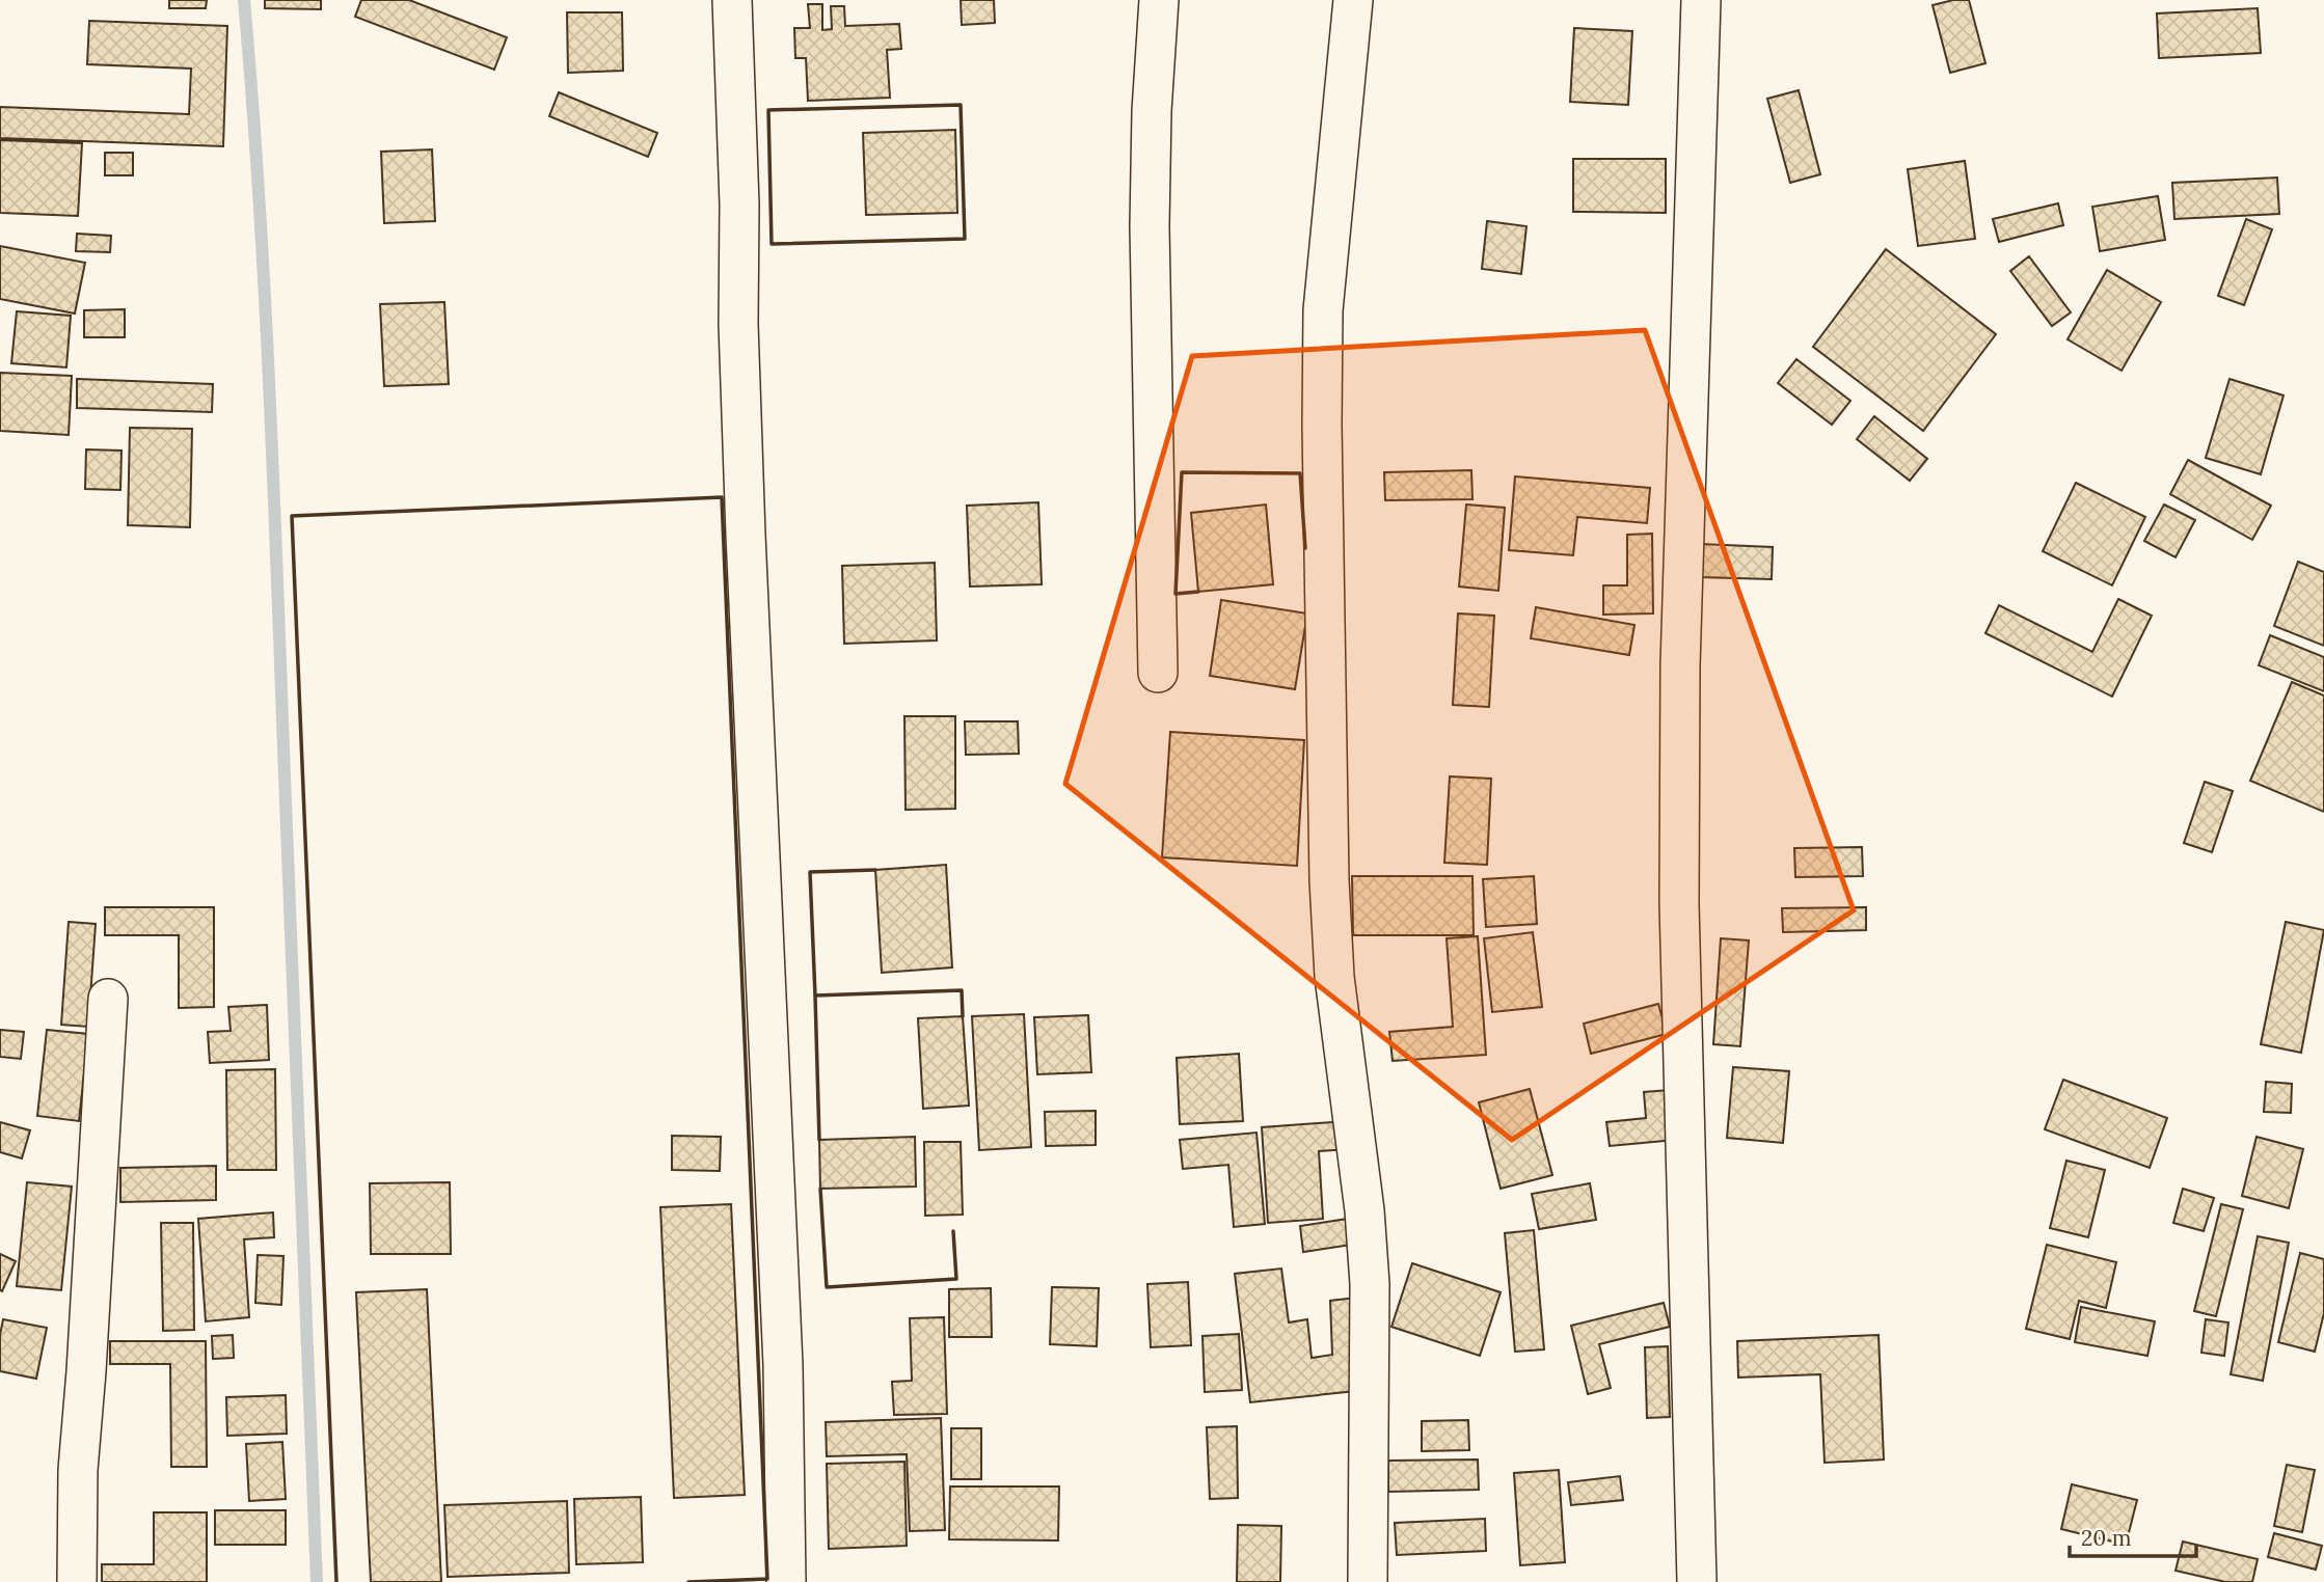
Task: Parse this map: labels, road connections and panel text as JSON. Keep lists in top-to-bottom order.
{
  "scale_bar": "20 m"
}
